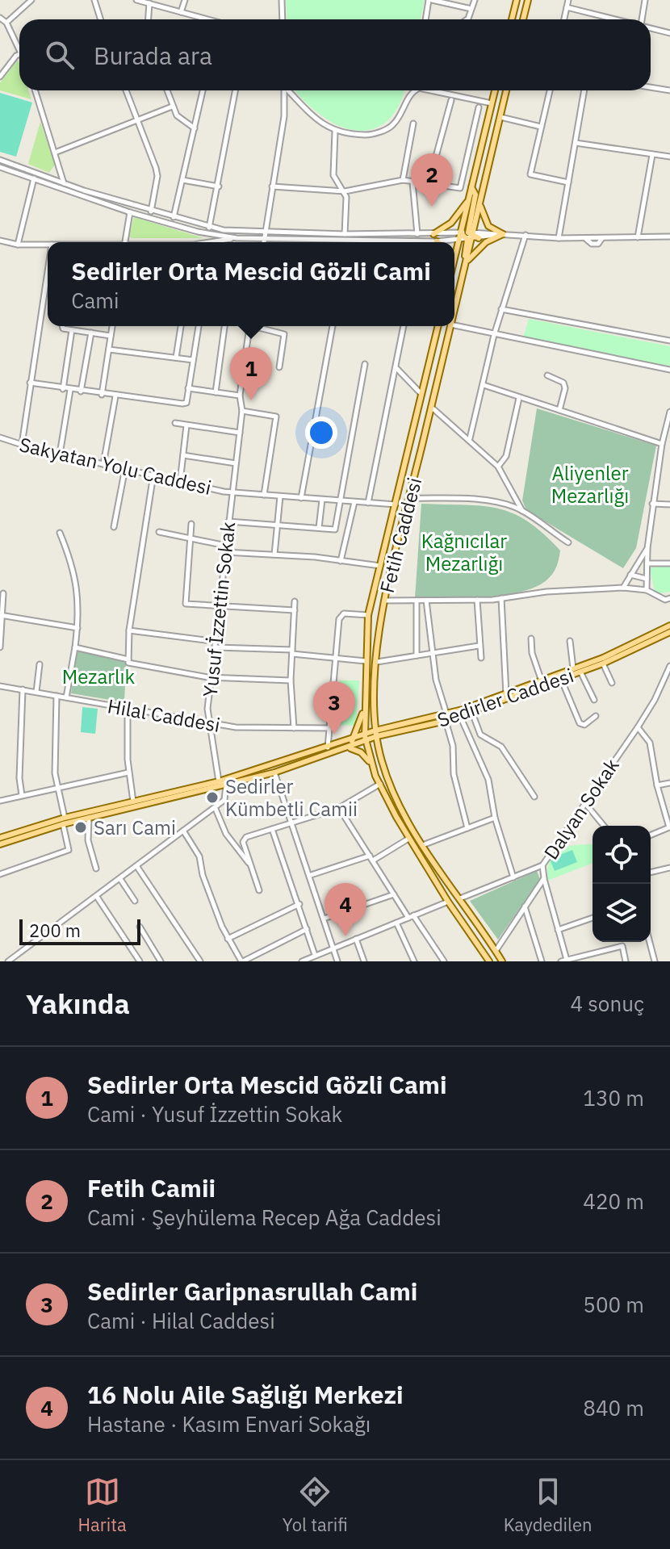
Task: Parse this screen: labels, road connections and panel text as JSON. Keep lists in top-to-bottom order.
{
  "streets": {
    "main road": ["Fetih Caddesi", "Sedirler Caddesi"],
    "street": [
      "Sakyatan Yolu Caddesi",
      "Yusuf İzzettin Sokak",
      "Hilal Caddesi",
      "Dalyan Sokak"
    ]
  },
  "crossings": [
    ["Sakyatan Yolu Caddesi", "Fetih Caddesi"],
    ["Sakyatan Yolu Caddesi", "Yusuf İzzettin Sokak"],
    ["Fetih Caddesi", "Sedirler Caddesi"],
    ["Fetih Caddesi", "Dalyan Sokak"],
    ["Yusuf İzzettin Sokak", "Sedirler Caddesi"],
    ["Yusuf İzzettin Sokak", "Hilal Caddesi"]
  ],
  "parks": ["Aliyenler Mezarlığı", "Kağnıcılar Mezarlığı", "Mezarlık"],
  "places": ["Sedirler Kümbetli Camii", "Sarı Cami"],
  "scale_bar": "200 m",
  "page": {
    "search": "Burada ara",
    "pins": [
      "2",
      "1",
      "3",
      "4"
    ],
    "popup": ["Sedirler Orta Mescid Gözli Cami", "Cami"],
    "scale": "200 m",
    "heading": ["Yakında", "4 sonuç"],
    "list": [
      {
        "mark": "1",
        "name": "Sedirler Orta Mescid Gözli Cami",
        "note": "Cami · Yusuf İzzettin Sokak",
        "value": "130 m"
      },
      {
        "mark": "2",
        "name": "Fetih Camii",
        "note": "Cami · Şeyhülema Recep Ağa Caddesi",
        "value": "420 m"
      },
      {
        "mark": "3",
        "name": "Sedirler Garipnasrullah Cami",
        "note": "Cami · Hilal Caddesi",
        "value": "500 m"
      },
      {
        "mark": "4",
        "name": "16 Nolu Aile Sağlığı Merkezi",
        "note": "Hastane · Kasım Envari Sokağı",
        "value": "840 m"
      }
    ],
    "nav": ["Harita", "Yol tarifi", "Kaydedilen"]
  }
}
